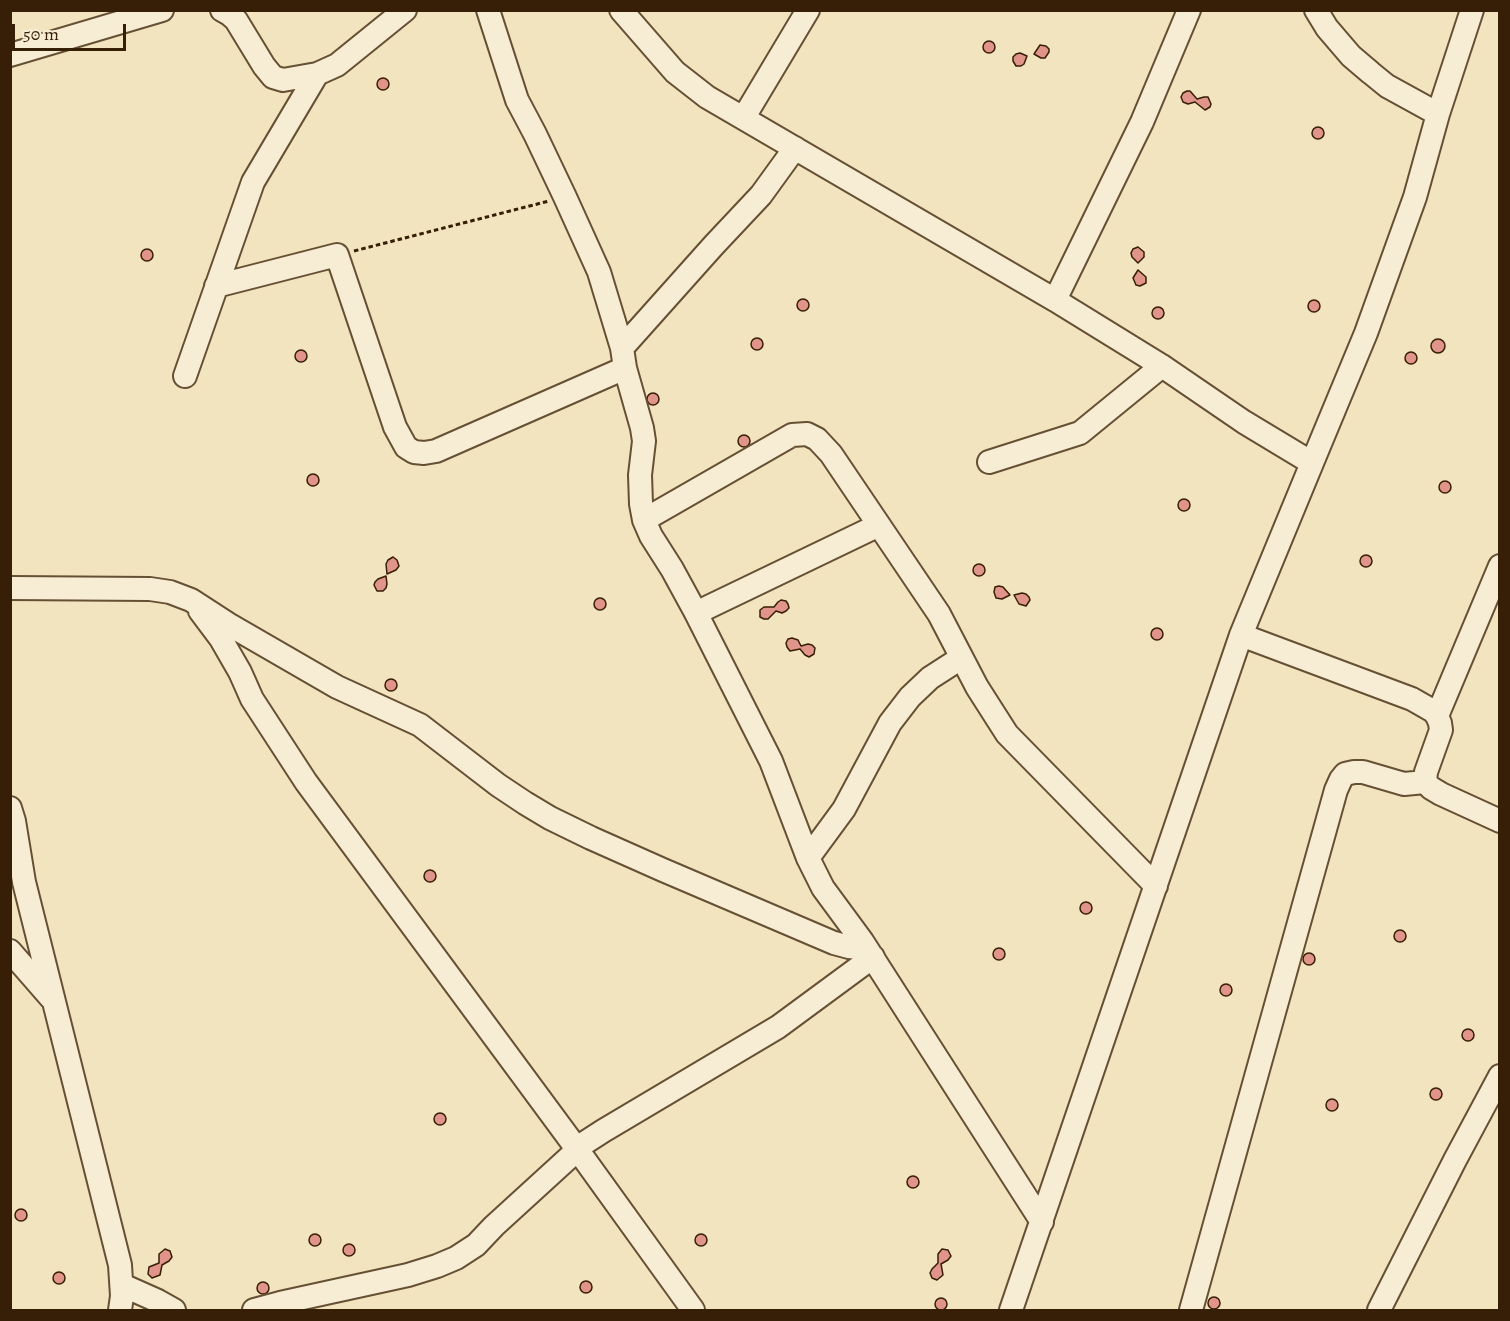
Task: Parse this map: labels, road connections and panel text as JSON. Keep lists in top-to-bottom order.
{
  "scale_bar": "50 m"
}
